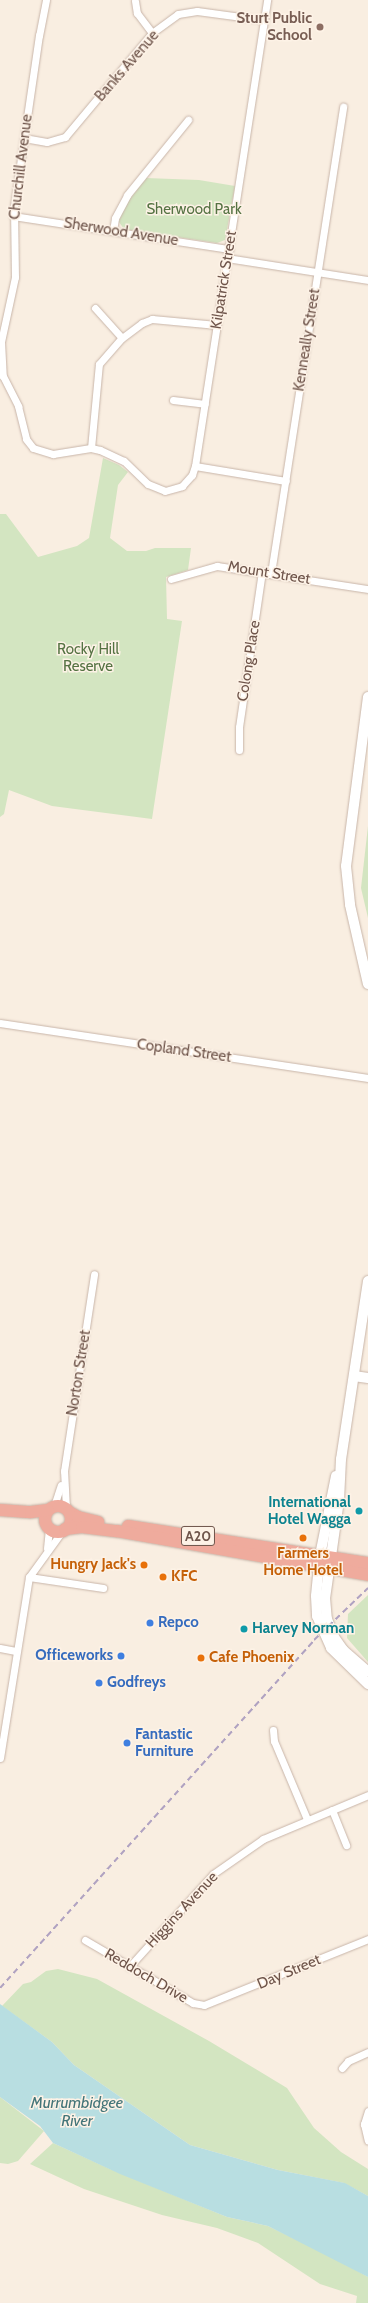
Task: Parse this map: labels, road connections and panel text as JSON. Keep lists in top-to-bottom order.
{
  "streets": {
    "highway": ["A20"],
    "street": [
      "Banks Avenue",
      "Churchill Avenue",
      "Sherwood Avenue",
      "Kilpatrick Street",
      "Kenneally Street",
      "Mount Street",
      "Colong Place",
      "Copland Street",
      "Norton Street",
      "Higgins Avenue",
      "Day Street",
      "Reddoch Drive"
    ]
  },
  "crossings": [
    ["Banks Avenue", "Churchill Avenue"],
    ["Banks Avenue", "Kilpatrick Street"],
    ["Churchill Avenue", "Sherwood Avenue"],
    ["Sherwood Avenue", "Kilpatrick Street"],
    ["Kenneally Street", "Mount Street"],
    ["Mount Street", "Colong Place"],
    ["Norton Street", "A20"],
    ["Higgins Avenue", "Reddoch Drive"],
    ["Day Street", "Reddoch Drive"]
  ],
  "water": ["Murrumbidgee River"],
  "parks": ["Sherwood Park", "Rocky Hill Reserve"],
  "places": [
    "Sturt Public School",
    "International Hotel Wagga",
    "Farmers Home Hotel",
    "Hungry Jack's",
    "KFC",
    "Repco",
    "Harvey Norman",
    "Officeworks",
    "Cafe Phoenix",
    "Godfreys",
    "Fantastic Furniture"
  ]
}
